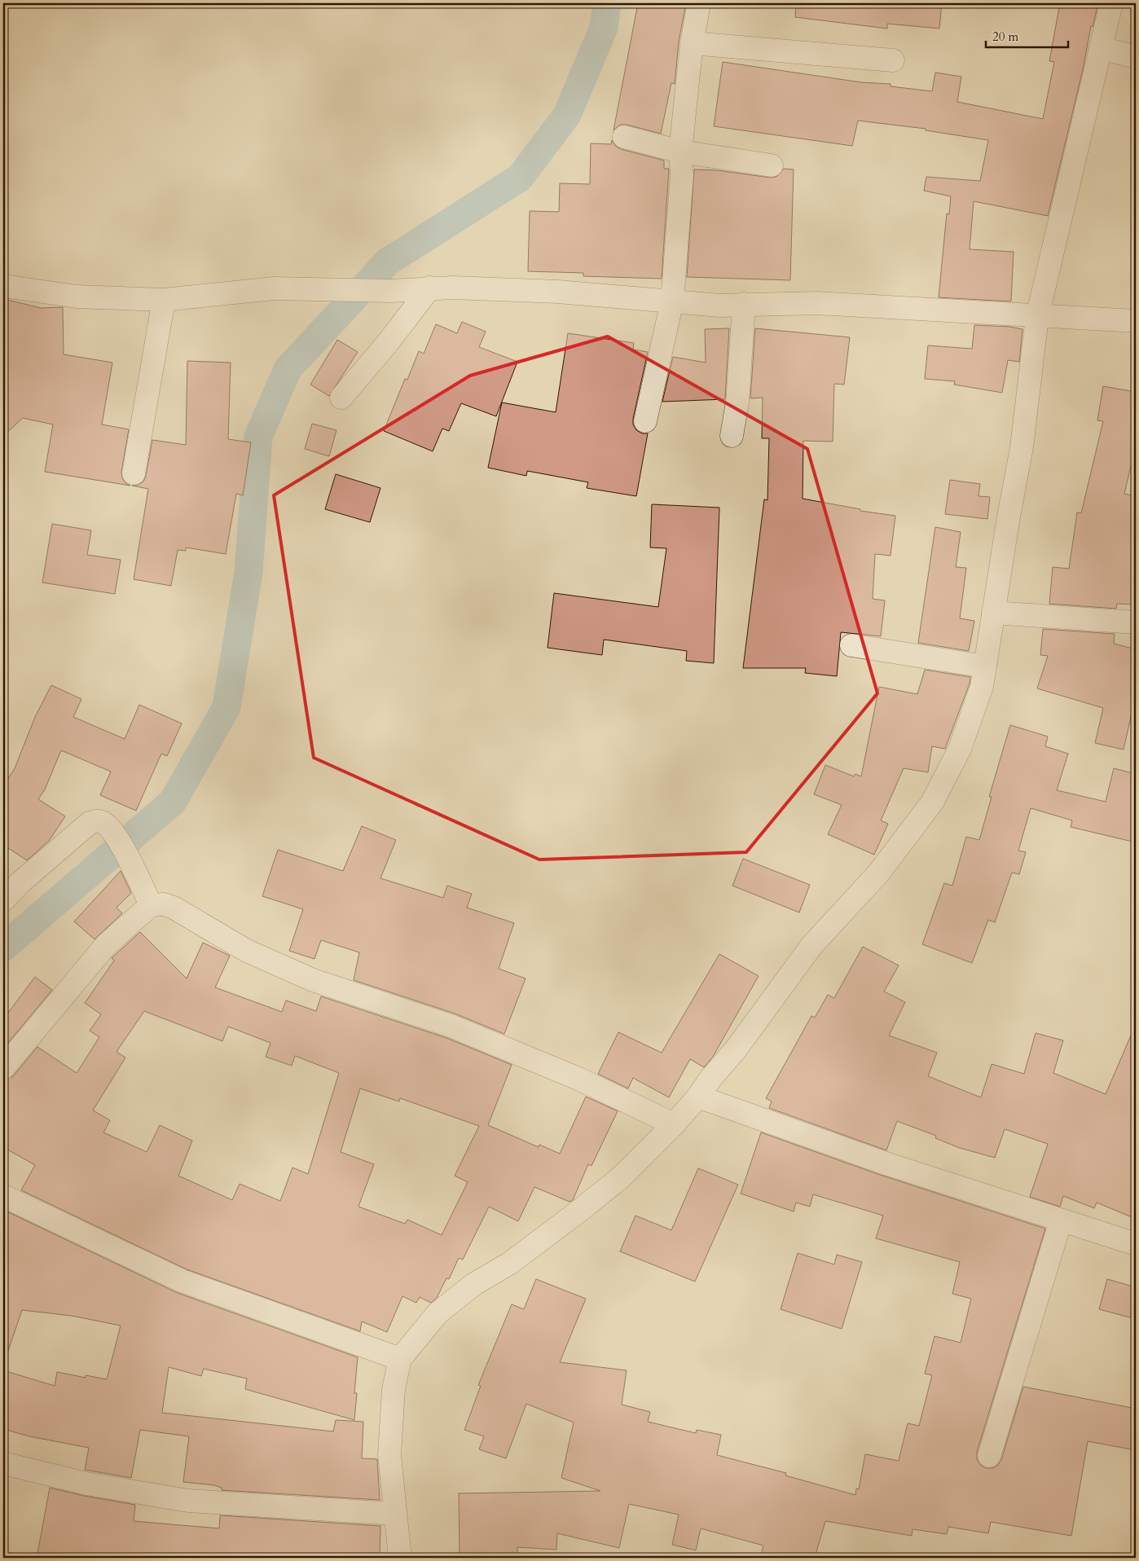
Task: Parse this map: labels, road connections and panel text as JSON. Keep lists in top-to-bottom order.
{
  "scale_bar": "20 m"
}
